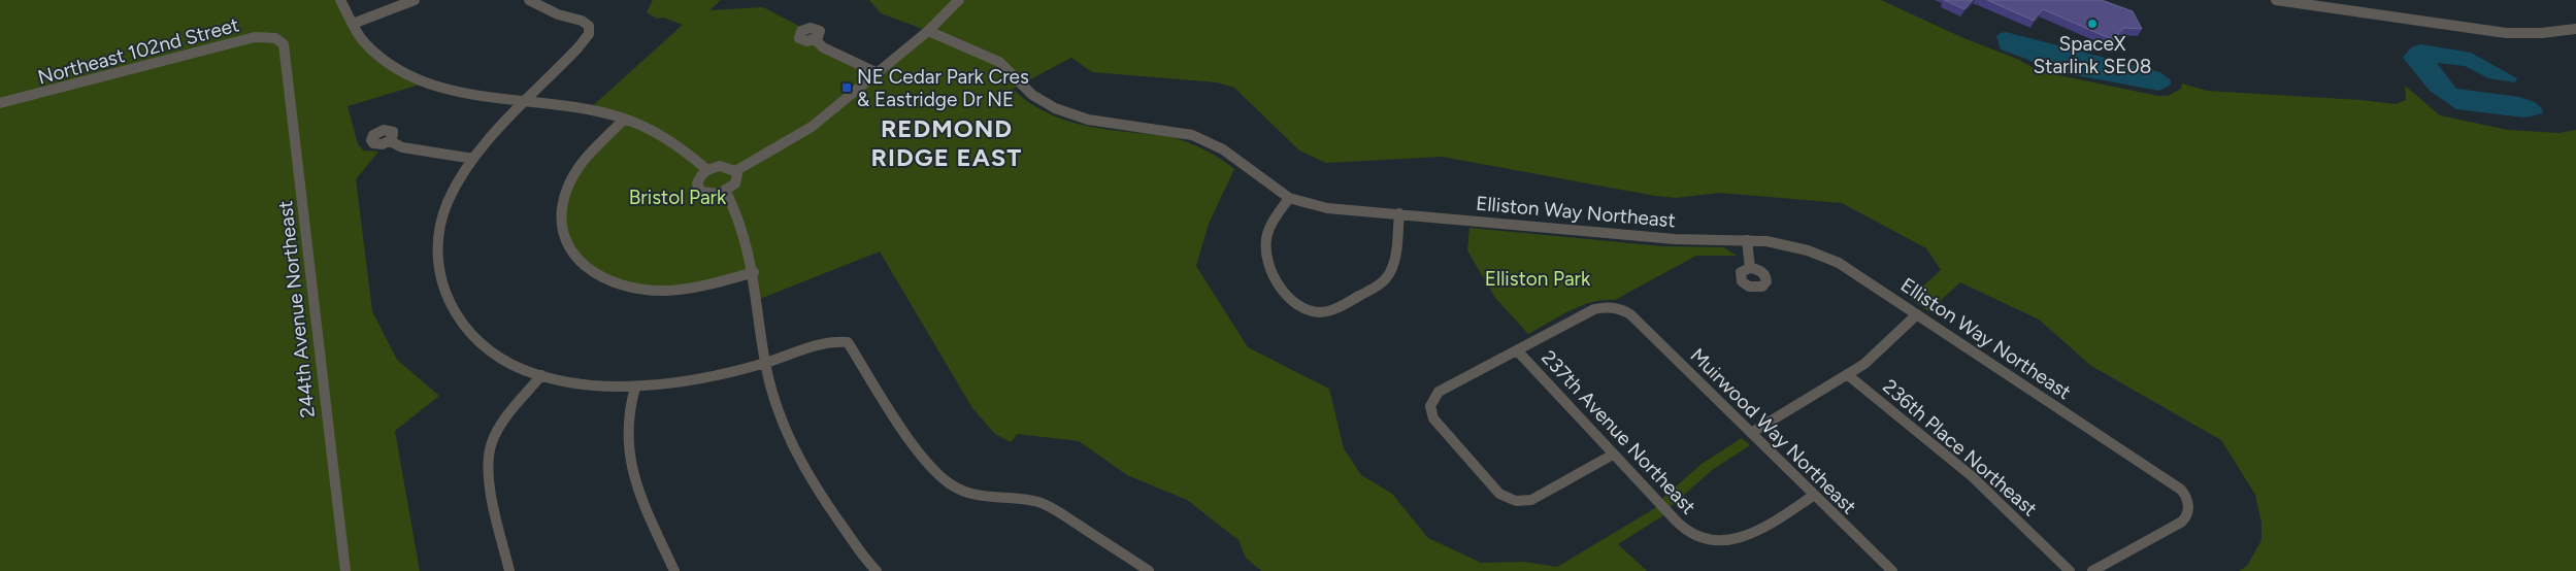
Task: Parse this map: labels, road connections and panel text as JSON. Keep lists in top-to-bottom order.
{
  "streets": {
    "street": [
      "Northeast 102nd Street",
      "Elliston Way Northeast",
      "244th Avenue Northeast",
      "Muirwood Way Northeast",
      "237th Avenue Northeast",
      "236th Place Northeast"
    ]
  },
  "crossings": [
    ["Northeast 102nd Street", "244th Avenue Northeast"],
    ["Muirwood Way Northeast", "237th Avenue Northeast"]
  ],
  "districts": ["REDMOND RIDGE EAST"],
  "parks": ["Bristol Park", "Elliston Park"],
  "places": {
    "other": ["SpaceX Starlink SE08"],
    "transit": ["NE Cedar Park Cres & Eastridge Dr NE"]
  }
}
